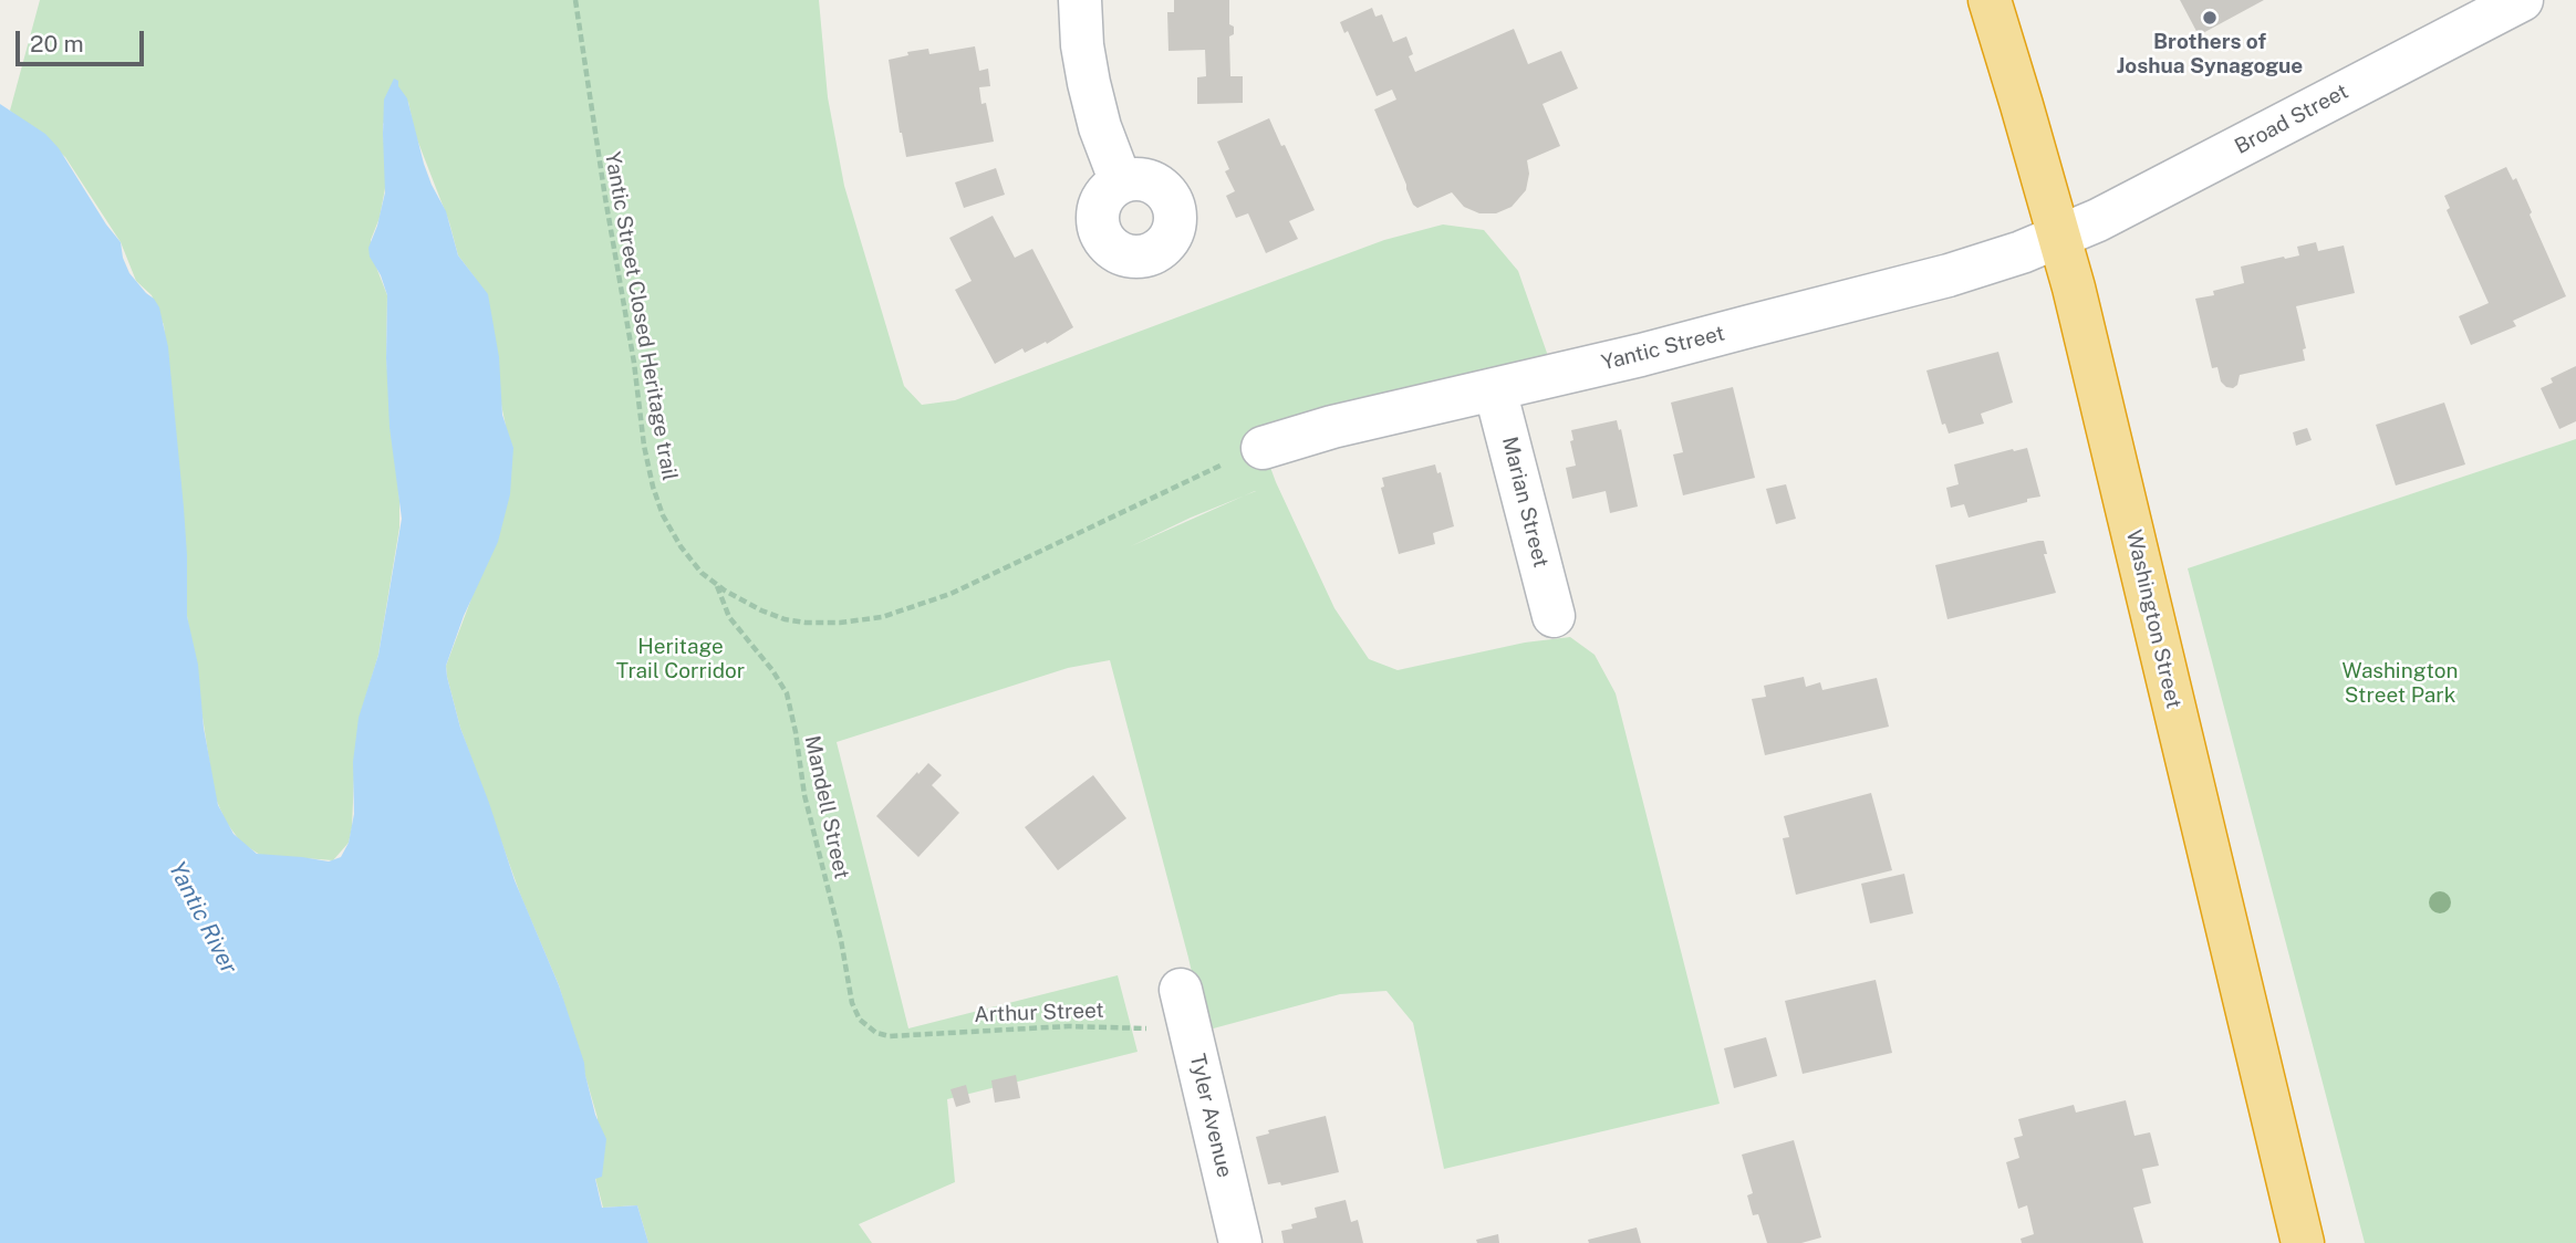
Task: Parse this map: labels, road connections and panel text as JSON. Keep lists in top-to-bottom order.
{
  "streets": {
    "highway": ["Washington Street"],
    "street": [
      "Broad Street",
      "Yantic Street",
      "Marian Street",
      "Tyler Avenue"
    ],
    "path": ["Yantic Street Closed Heritage trail", "Mandell Street", "Arthur Street"]
  },
  "crossings": [
    ["Broad Street", "Yantic Street"],
    ["Broad Street", "Washington Street"],
    ["Yantic Street Closed Heritage trail", "Yantic Street"],
    ["Yantic Street Closed Heritage trail", "Mandell Street"],
    ["Yantic Street", "Marian Street"],
    ["Yantic Street", "Washington Street"],
    ["Mandell Street", "Arthur Street"],
    ["Arthur Street", "Tyler Avenue"]
  ],
  "water": ["Yantic River"],
  "parks": ["Heritage Trail Corridor", "Washington Street Park"],
  "places": ["Brothers of Joshua Synagogue"],
  "scale_bar": "20 m"
}
